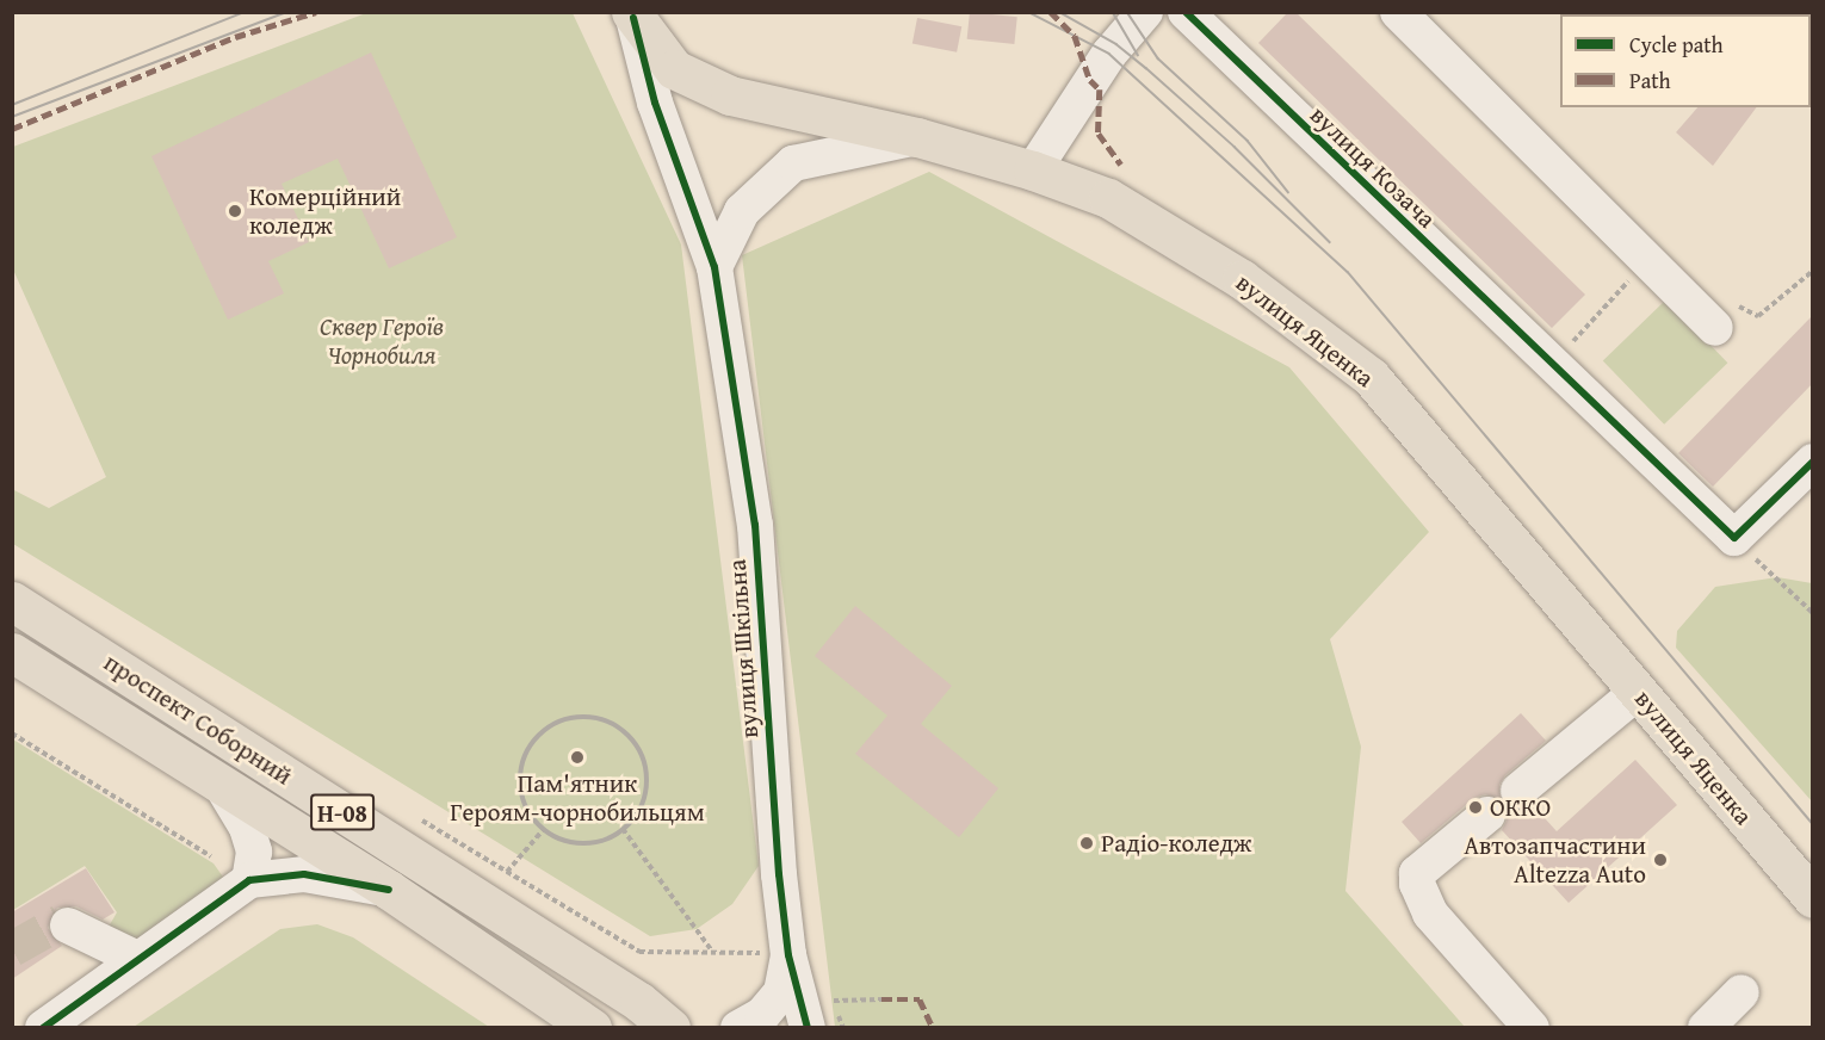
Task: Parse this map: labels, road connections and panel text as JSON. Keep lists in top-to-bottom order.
{
  "streets": {
    "main road": ["вулиця Яценка", "проспект Соборний", "Н-08"],
    "street": ["вулиця Козача", "вулиця Шкільна"]
  },
  "crossings": [
    ["вулиця Яценка", "вулиця Шкільна"]
  ],
  "parks": ["Сквер Героїв Чорнобиля"],
  "places": [
    "Комерційний коледж",
    "Пам'ятник Героям-чорнобильцям",
    "ОККО",
    "Радіо-коледж",
    "Автозапчастини Altezza Auto"
  ],
  "legend": ["Cycle path", "Path"]
}
